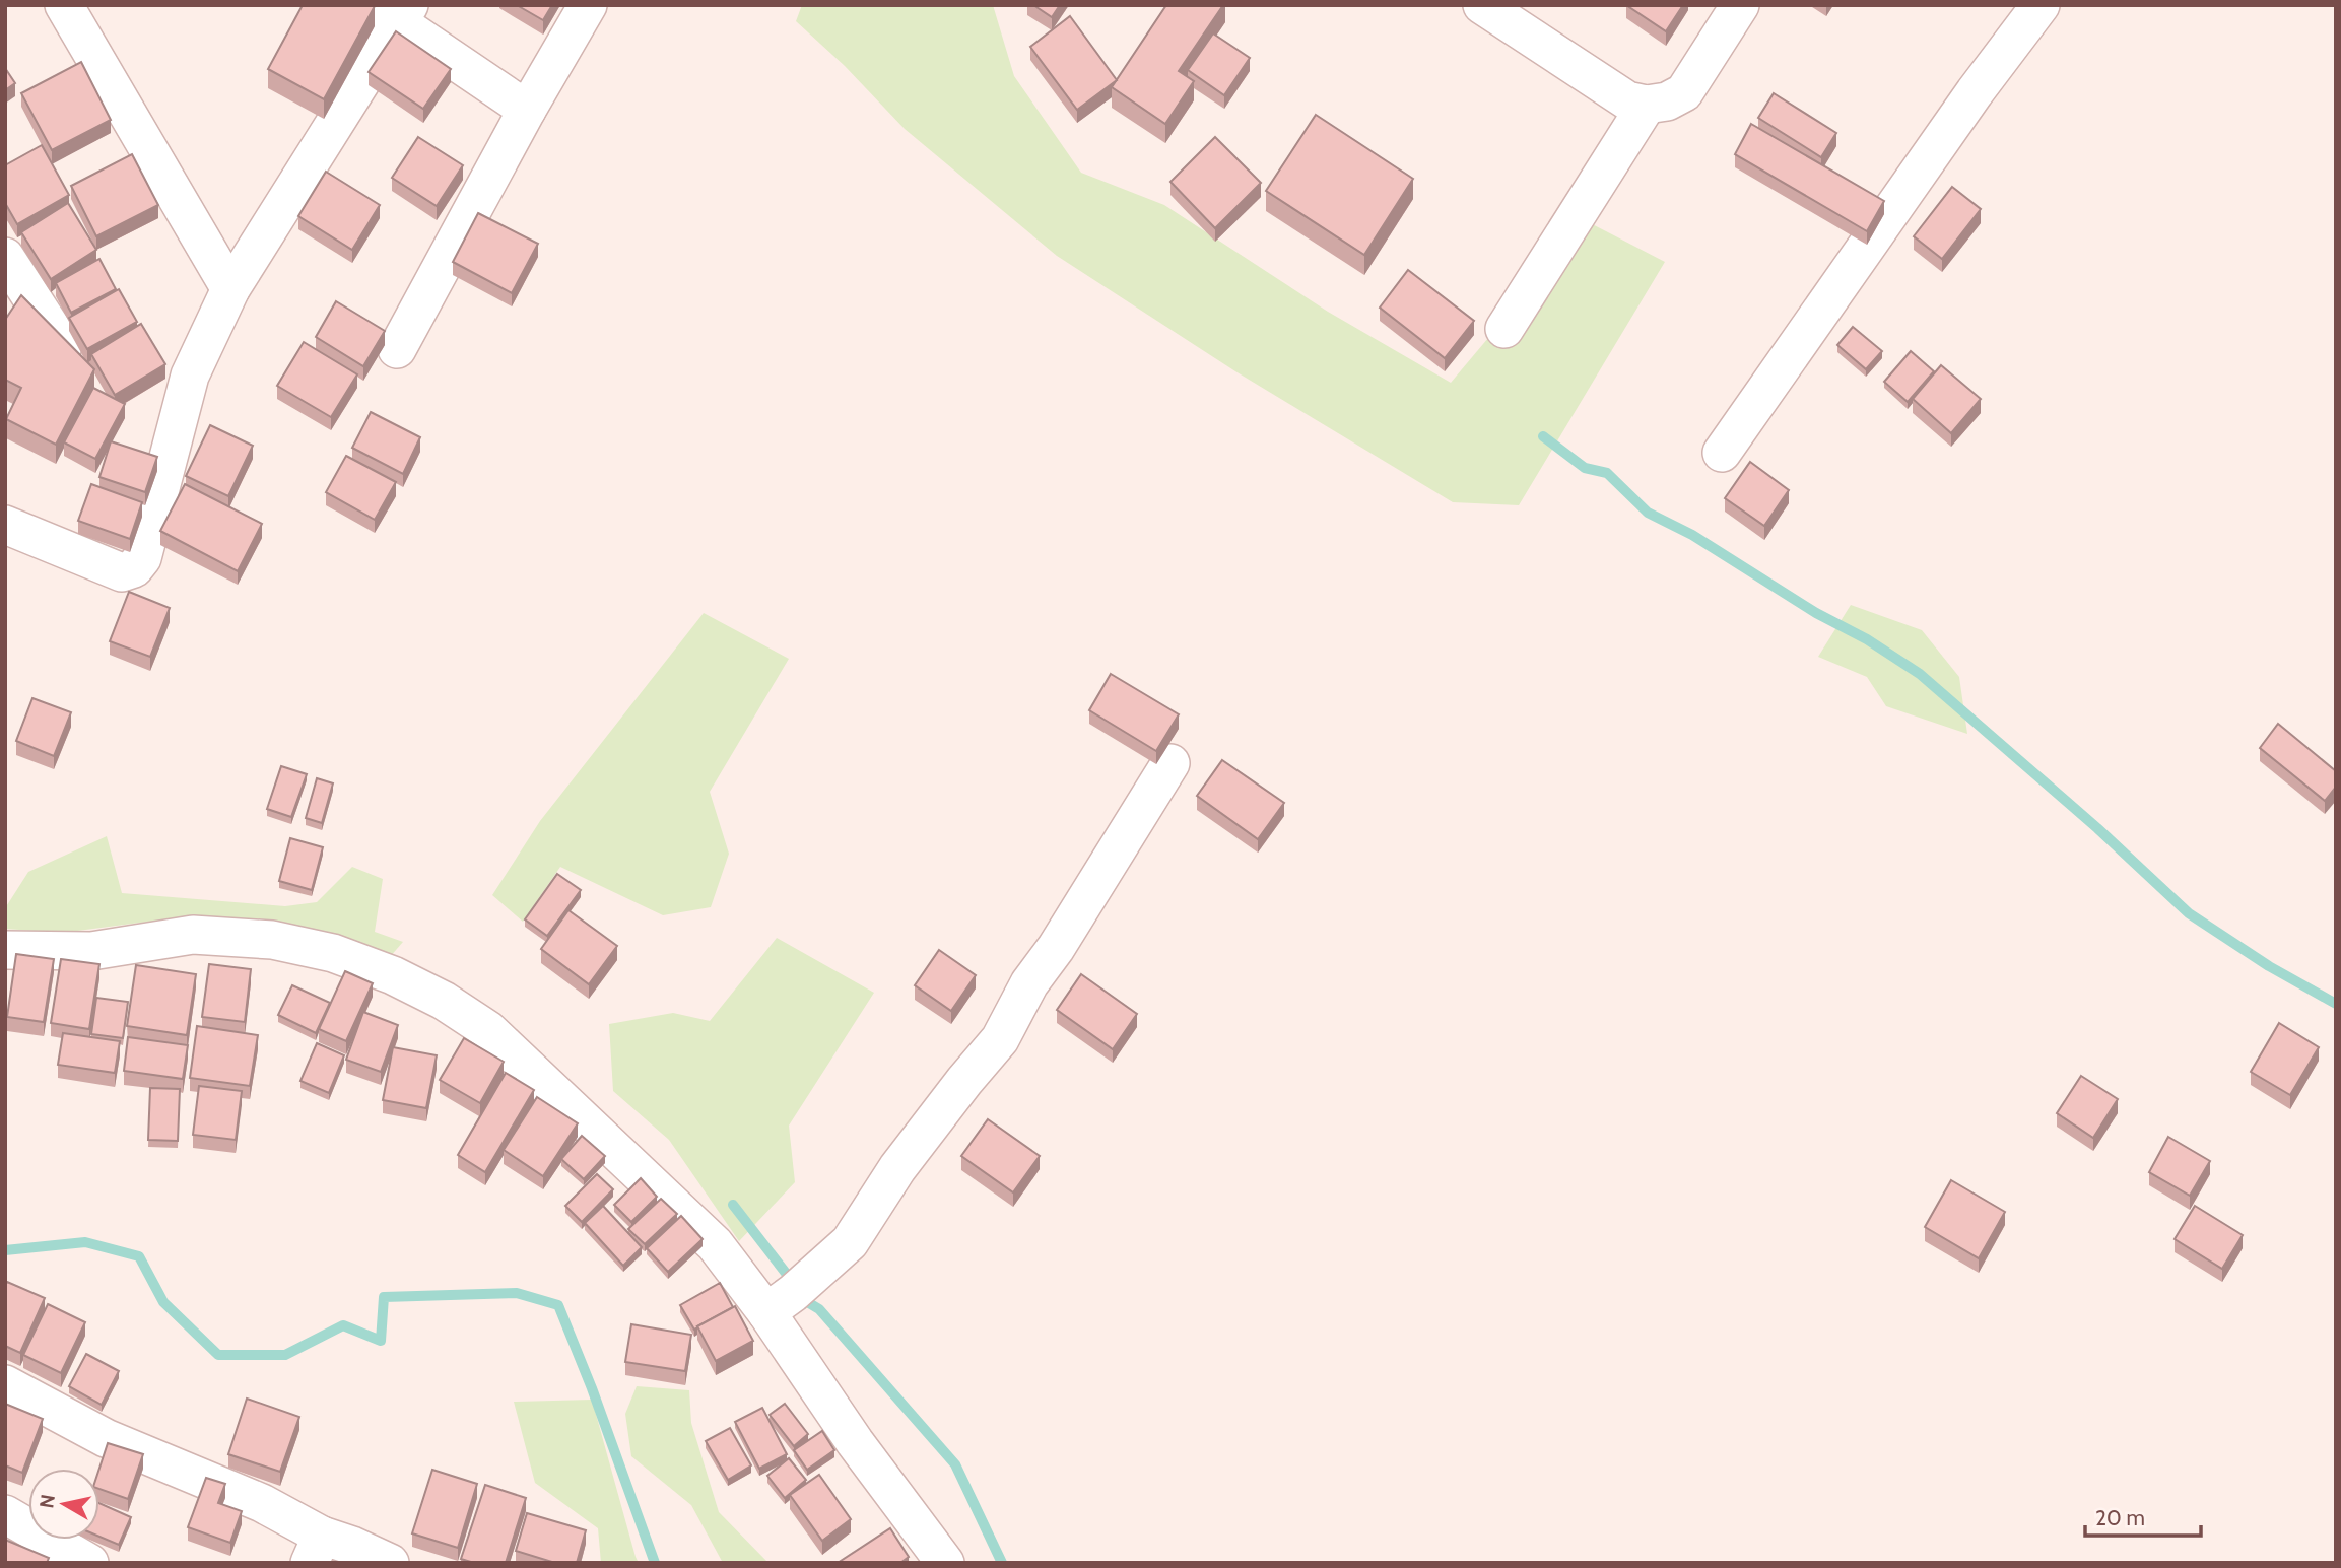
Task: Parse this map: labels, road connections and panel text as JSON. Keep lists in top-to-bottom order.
{
  "scale_bar": "20 m",
  "north": "left"
}
